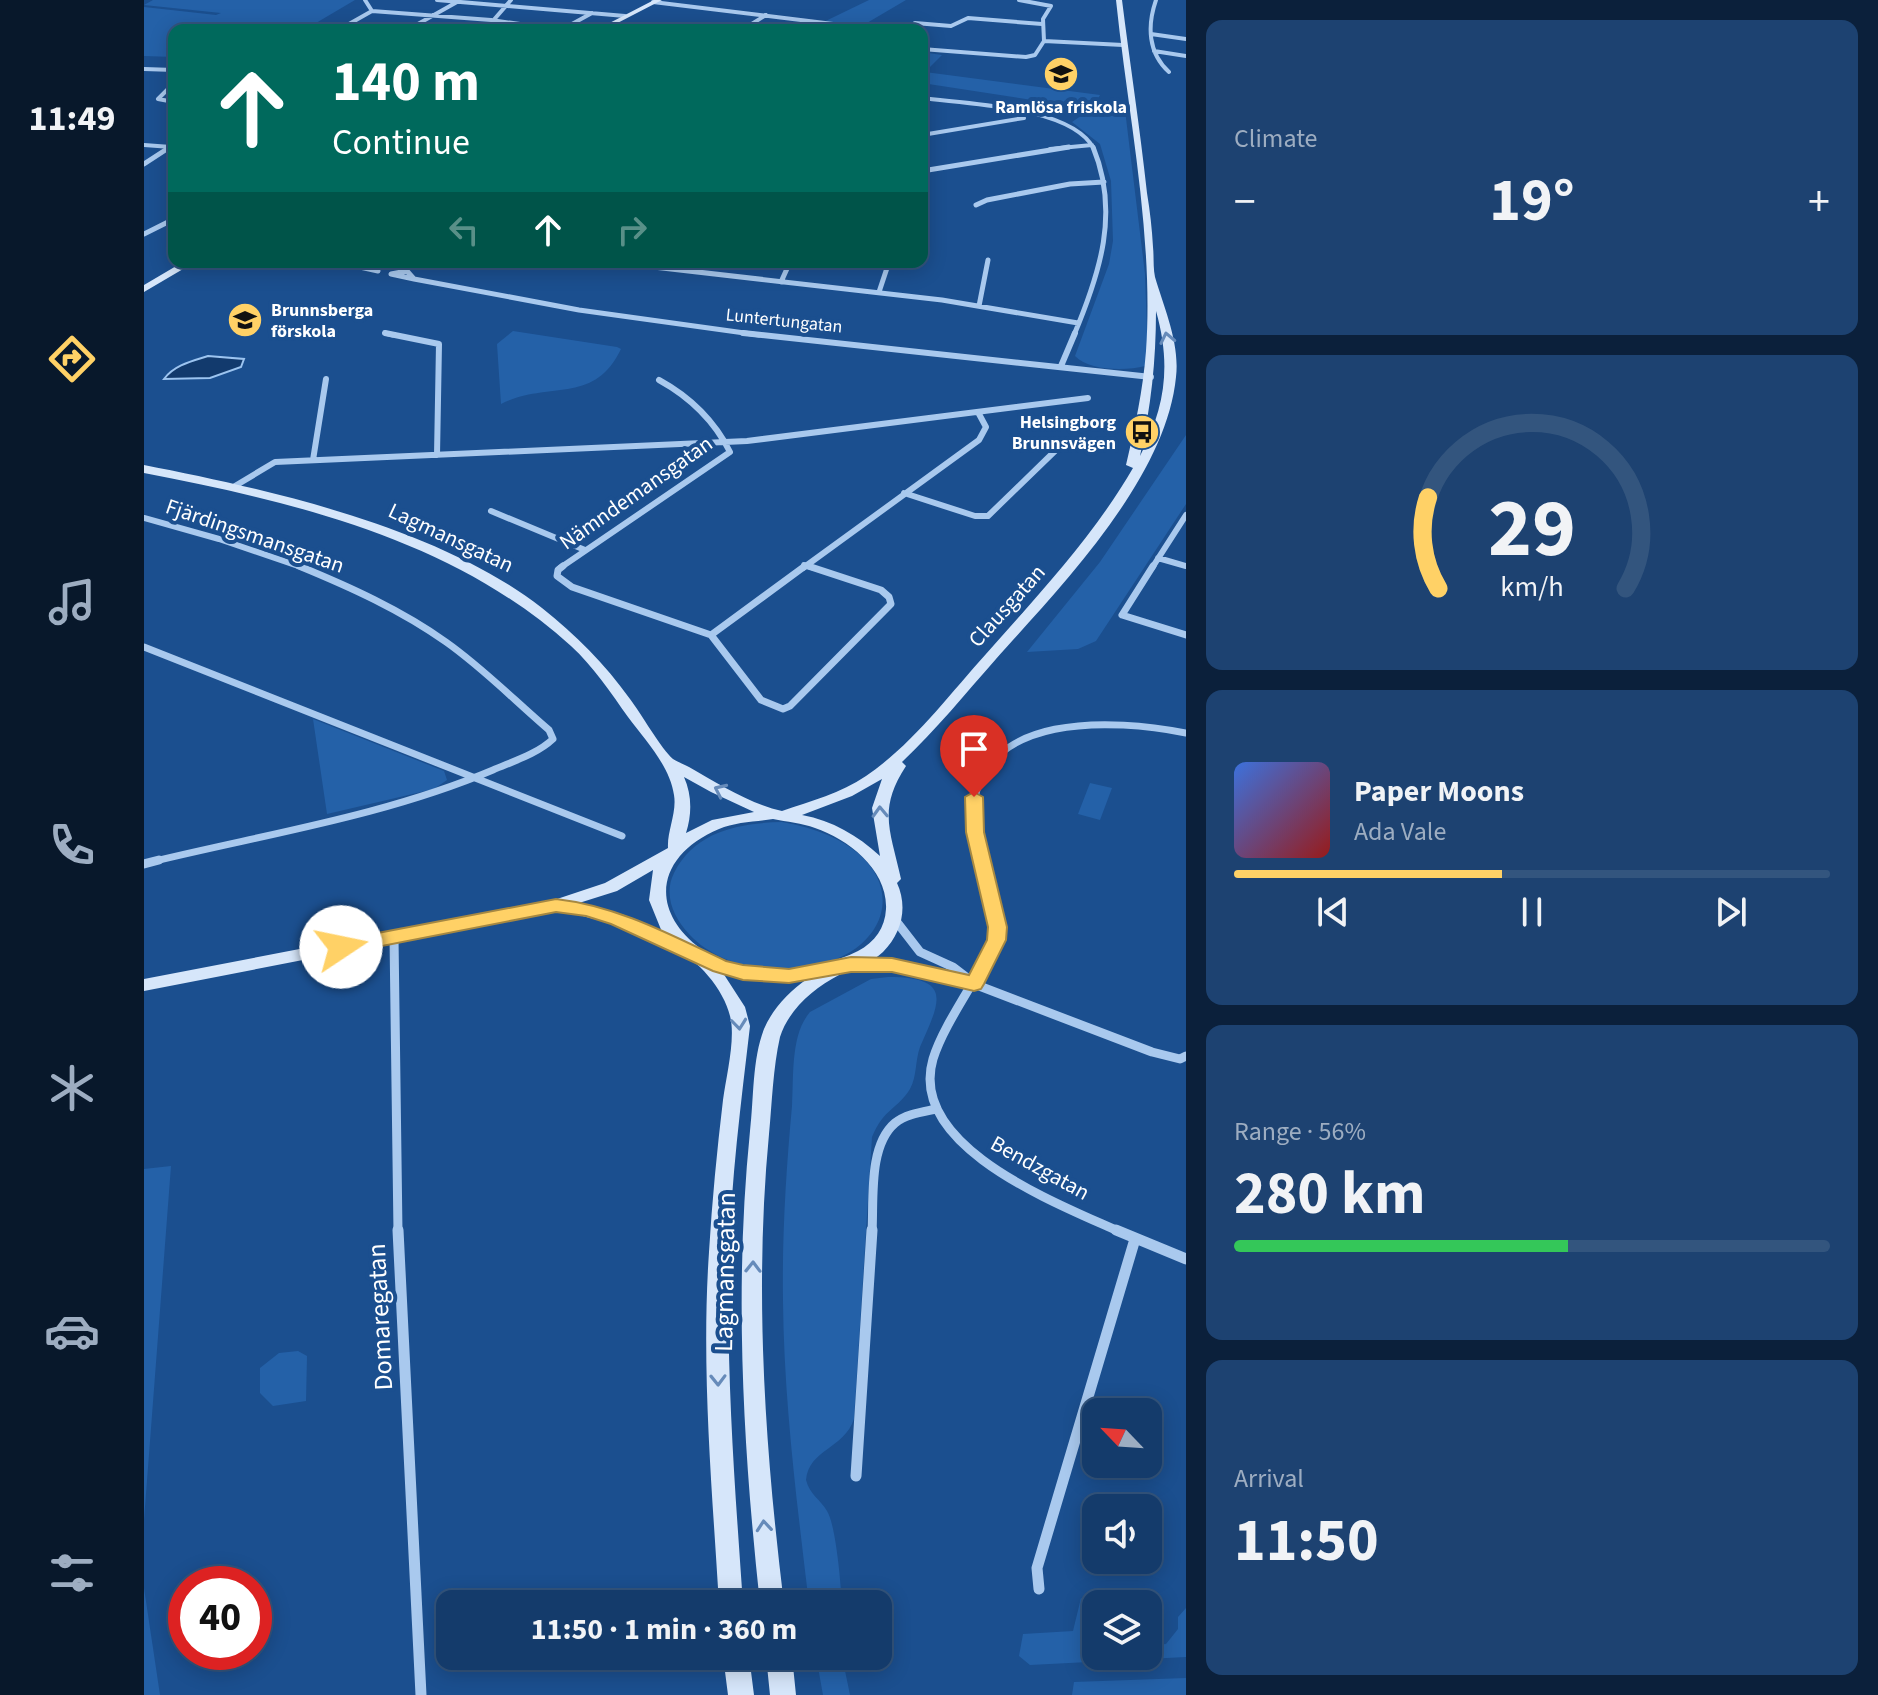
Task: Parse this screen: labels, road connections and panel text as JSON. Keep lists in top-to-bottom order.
{
  "streets": {
    "main road": ["Lagmansgatan", "Clausgatan"],
    "street": [
      "Luntertungatan",
      "Nämndemansgatan",
      "Fjärdingsmansgatan",
      "Bendzgatan",
      "Domaregatan"
    ]
  },
  "crossings": [
    ["Luntertungatan", "Clausgatan"],
    ["Lagmansgatan", "Clausgatan"]
  ],
  "places": {
    "school or university": ["Ramlösa friskola", "Brunnsberga förskola"],
    "bus stop": ["Helsingborg Brunnsvägen"]
  },
  "north": "top left",
  "page": {
    "tabs": "11:49",
    "tile": [
      "Climate",
      ["Range · 56%", "280 km"],
      ["Arrival", "11:50"]
    ],
    "turn": ["140 m", "Continue"],
    "heat": ["−", "19°", "+"],
    "song": ["Paper Moons", "Ada Vale"],
    "limit": "40",
    "trip": "11:50 · 1 min · 360 m",
    "gauge": ["29", "km/h"]
  }
}
